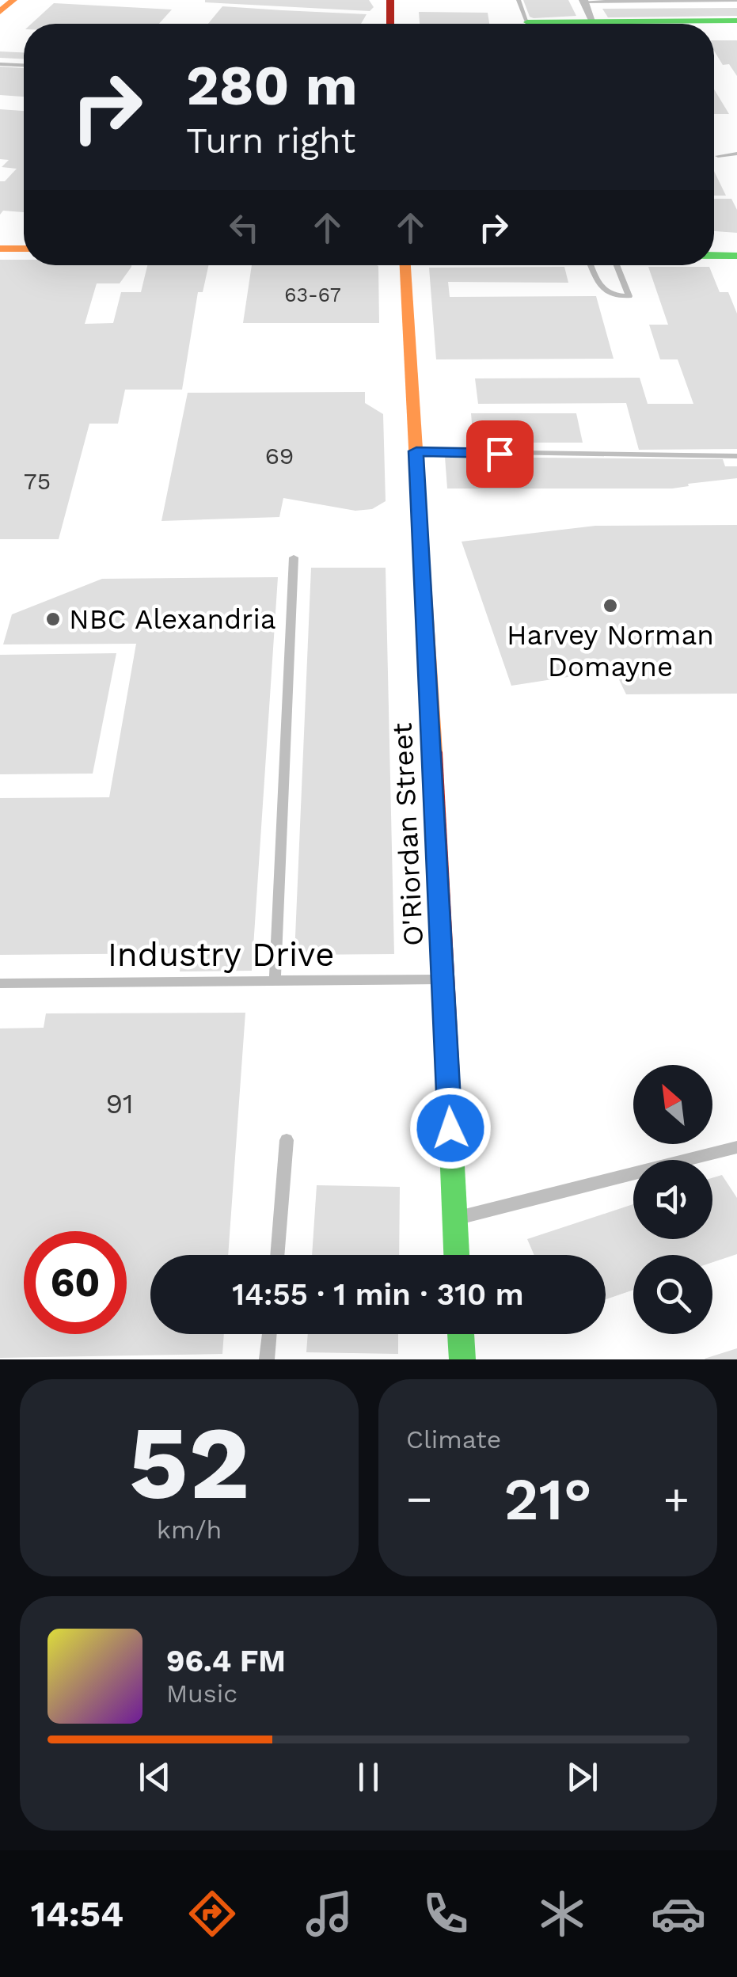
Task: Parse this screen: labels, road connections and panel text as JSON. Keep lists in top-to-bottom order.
{
  "streets": {
    "main road": ["O'Riordan Street"],
    "lane": ["Industry Drive"]
  },
  "crossings": [
    ["O'Riordan Street", "Industry Drive"]
  ],
  "places": ["Harvey Norman Domayne", "NBC Alexandria"],
  "house_numbers": [
    "63-67",
    "69",
    "75",
    "91"
  ],
  "north": "top left",
  "page": {
    "turn": ["280 m", "Turn right"],
    "limit": "60",
    "trip": "14:55 · 1 min · 310 m",
    "tile": [
      ["52", "km/h"],
      "Climate"
    ],
    "heat": ["−", "21°", "+"],
    "song": ["96.4 FM", "Music"],
    "tabs": "14:54"
  }
}
